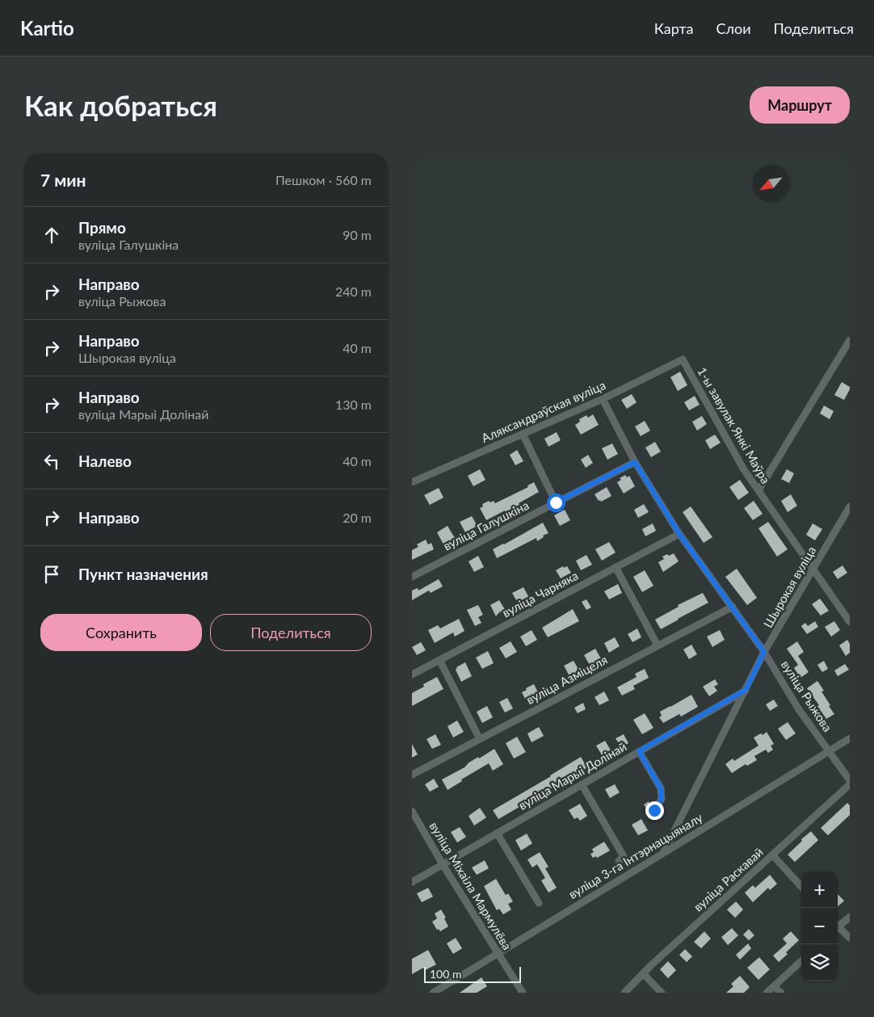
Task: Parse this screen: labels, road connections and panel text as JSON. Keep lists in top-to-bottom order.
{
  "streets": {
    "street": [
      "Аляксандраўская вуліца",
      "1-ы завулак Янкі Маўра",
      "вуліца Галушкіна",
      "Шырокая вуліца",
      "вуліца Чарняка",
      "вуліца Азміцеля",
      "вуліца Рыжова",
      "вуліца Марыі Долінай",
      "вуліца 3-га Інтэрнацыяналу",
      "вуліца Раскавай",
      "вуліца Міхаіла Мармулёва"
    ]
  },
  "crossings": [
    ["Аляксандраўская вуліца", "1-ы завулак Янкі Маўра"],
    ["Аляксандраўская вуліца", "вуліца Рыжова"],
    ["1-ы завулак Янкі Маўра", "Шырокая вуліца"],
    ["вуліца Галушкіна", "вуліца Рыжова"],
    ["Шырокая вуліца", "вуліца Рыжова"],
    ["Шырокая вуліца", "вуліца Марыі Долінай"],
    ["Шырокая вуліца", "вуліца 3-га Інтэрнацыяналу"],
    ["вуліца Чарняка", "вуліца Рыжова"],
    ["вуліца Азміцеля", "вуліца Рыжова"],
    ["вуліца Рыжова", "вуліца 3-га Інтэрнацыяналу"],
    ["вуліца Марыі Долінай", "вуліца Міхаіла Мармулёва"],
    ["вуліца 3-га Інтэрнацыяналу", "вуліца Міхаіла Мармулёва"]
  ],
  "scale_bar": "100 m",
  "north": "bottom left",
  "page": {
    "header": "Kartio",
    "nav": ["Карта", "Слои", "Поделиться"],
    "buttons": [
      "Маршрут",
      ["Сохранить", "Поделиться"]
    ],
    "title": "Как добраться",
    "heading": ["7 мин", "Пешком · 560 m"],
    "list": [
      ["Прямо", "вуліца Галушкіна", "90 m"],
      ["Направо", "вуліца Рыжова", "240 m"],
      ["Направо", "Шырокая вуліца", "40 m"],
      ["Направо", "вуліца Марыі Долінай", "130 m"],
      ["Налево", "40 m"],
      ["Направо", "20 m"],
      "Пункт назначения"
    ],
    "map_buttons": ["+", "−"],
    "scale": "100 m"
  }
}
